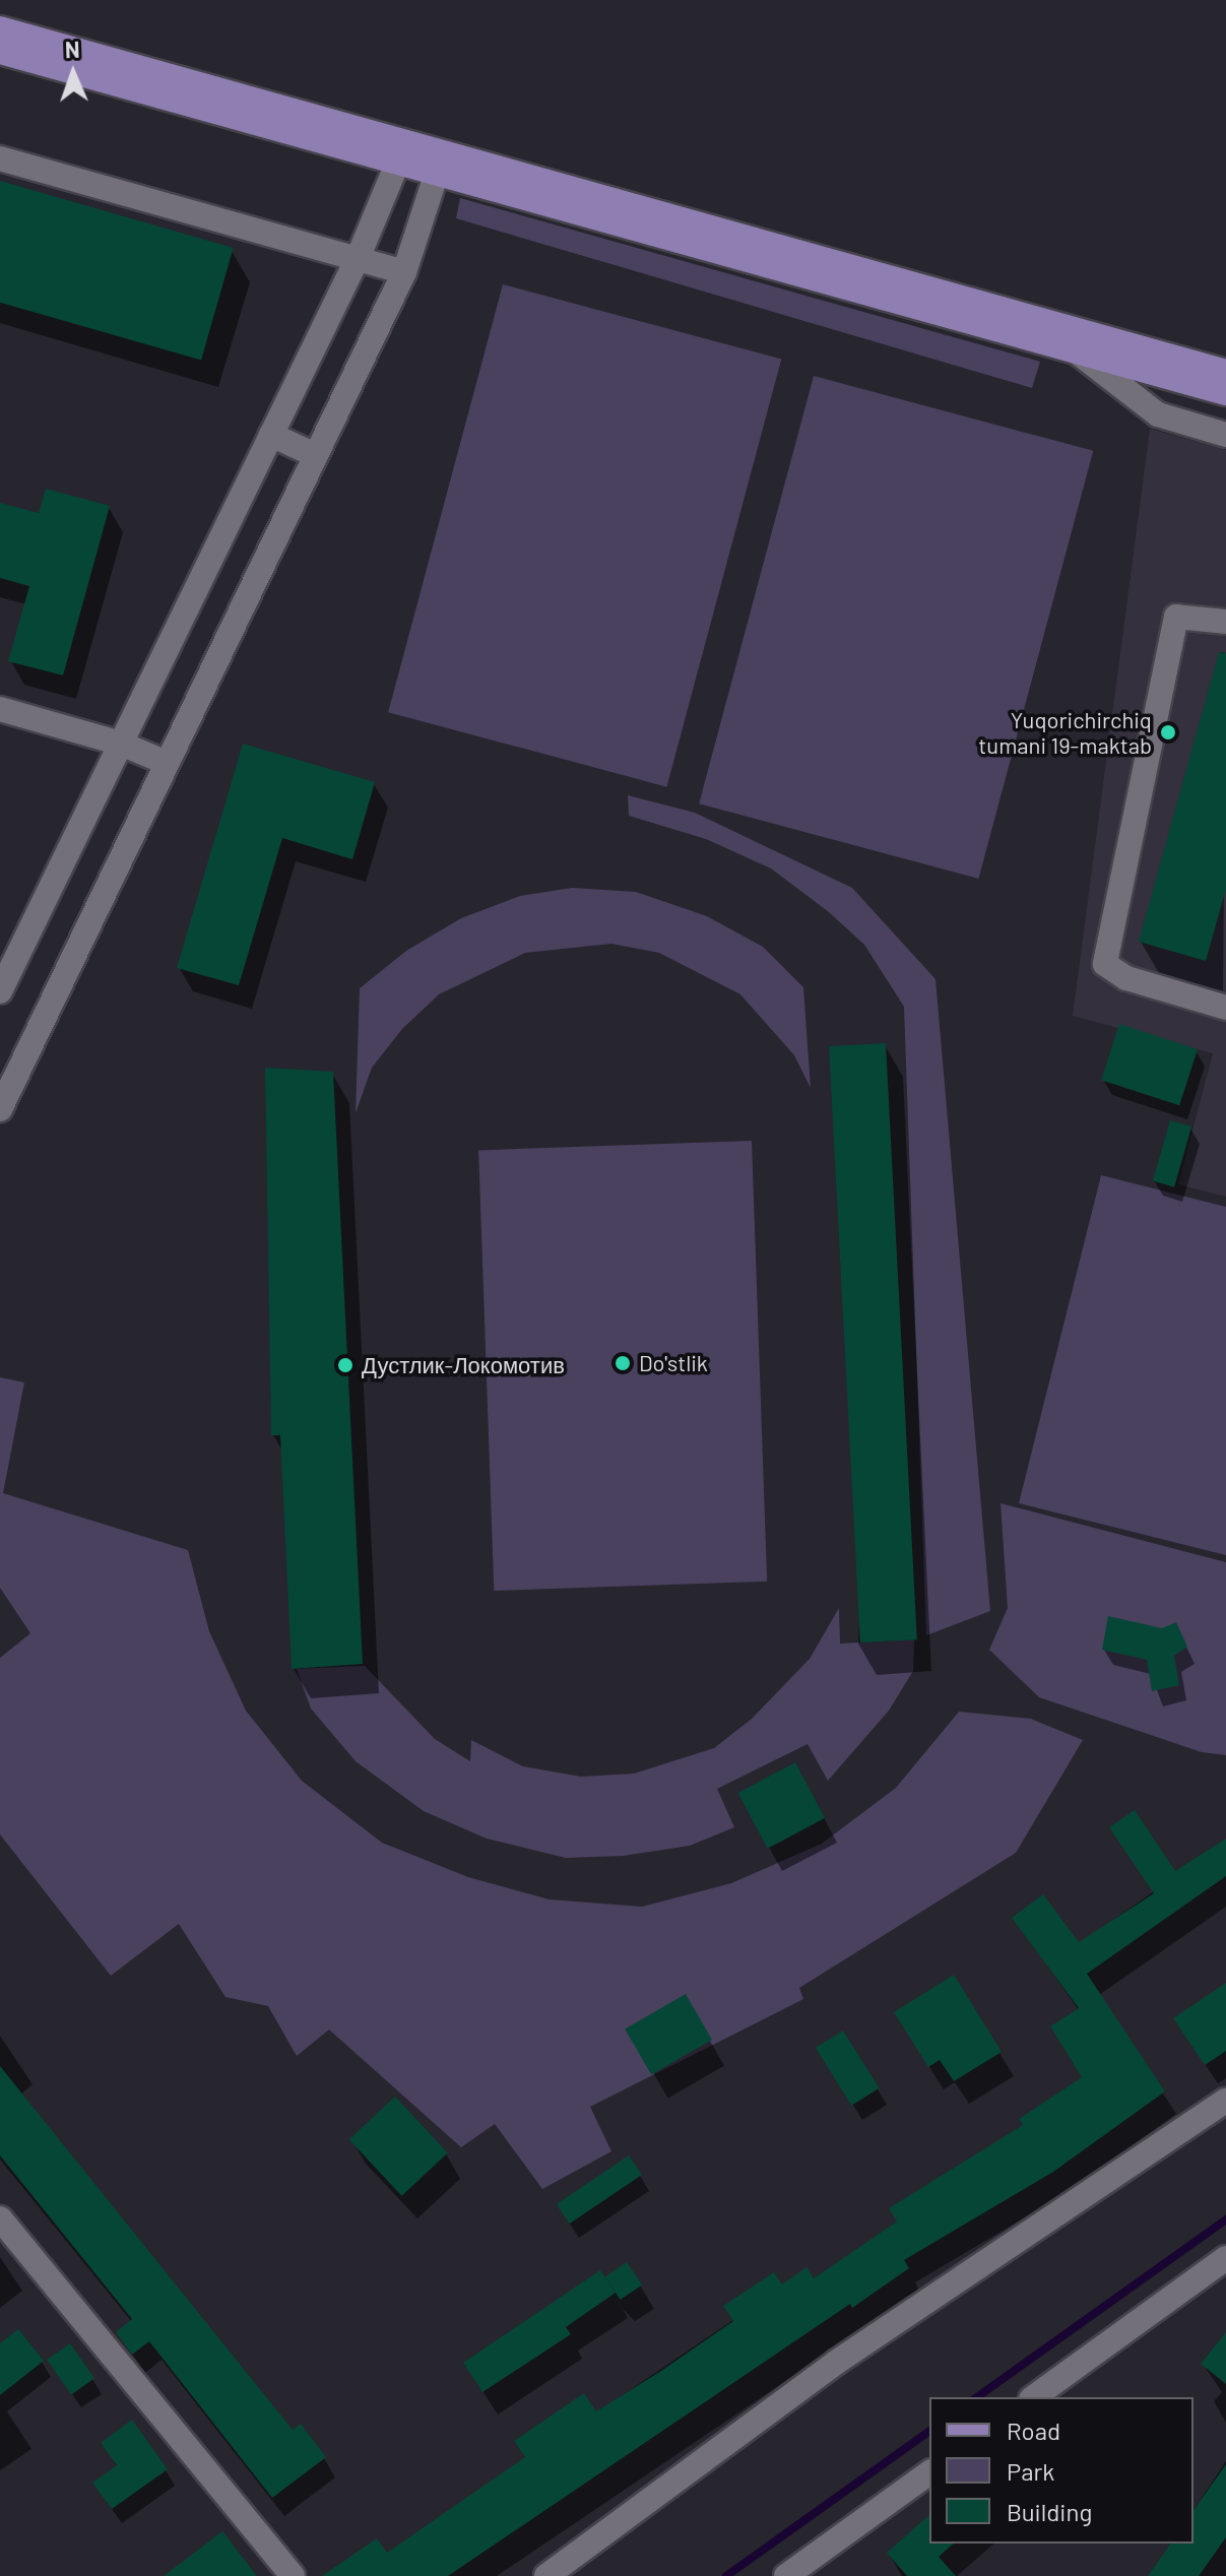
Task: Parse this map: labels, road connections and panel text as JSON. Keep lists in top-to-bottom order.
{
  "places": ["Yuqorichirchiq tumani 19-maktab", "Do'stlik", "Дустлик-Локомотив"],
  "legend": ["Road", "Park", "Building"],
  "north": "top"
}
